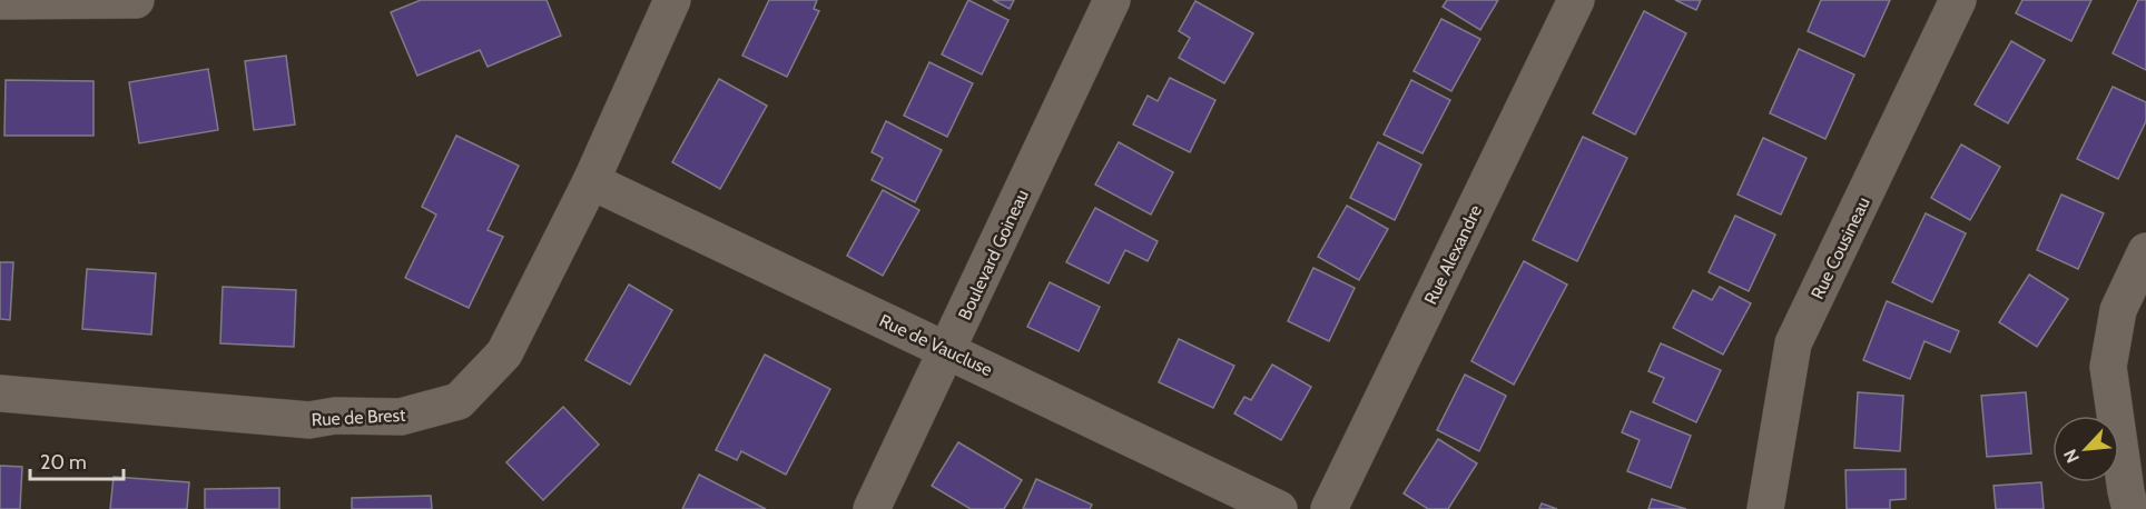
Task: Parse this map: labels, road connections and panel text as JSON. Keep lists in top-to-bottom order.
{
  "streets": {
    "street": [
      "Rue Cousineau",
      "Boulevard Goineau",
      "Rue Alexandre",
      "Rue de Vaucluse",
      "Rue de Brest"
    ]
  },
  "crossings": [
    ["Boulevard Goineau", "Rue de Vaucluse"],
    ["Rue de Vaucluse", "Rue de Brest"]
  ],
  "scale_bar": "20 m",
  "north": "bottom left"
}
